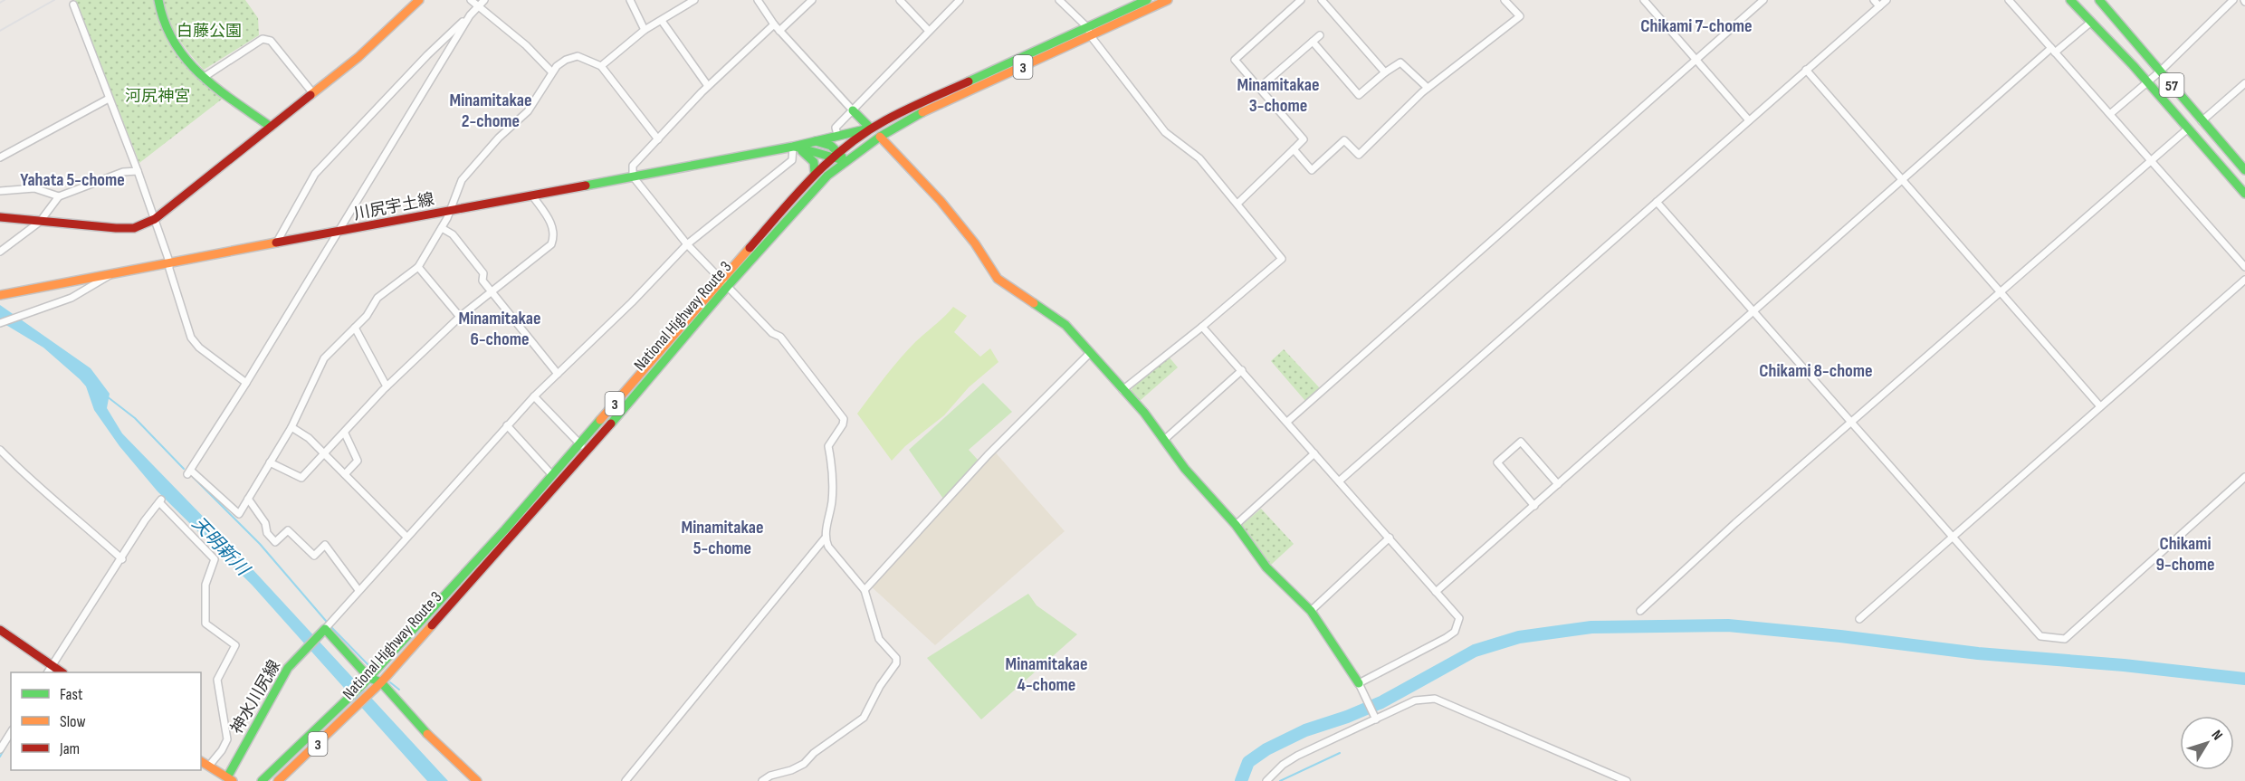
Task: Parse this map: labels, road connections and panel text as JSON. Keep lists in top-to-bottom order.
{
  "streets": {
    "main road": [
      "3",
      "57",
      "川尻宇土線",
      "National Highway Route 3",
      "神水川尻線"
    ]
  },
  "crossings": [
    ["川尻宇土線", "National Highway Route 3"]
  ],
  "districts": [
    "Chikami 7-chome",
    "Minamitakae 3-chome",
    "Minamitakae 2-chome",
    "Yahata 5-chome",
    "Minamitakae 6-chome",
    "Chikami 8-chome",
    "Minamitakae 5-chome",
    "Chikami 9-chome",
    "Minamitakae 4-chome"
  ],
  "water": ["天明新川"],
  "parks": ["白藤公園", "河尻神宮"],
  "legend": ["Fast", "Slow", "Jam"],
  "north": "top right"
}
